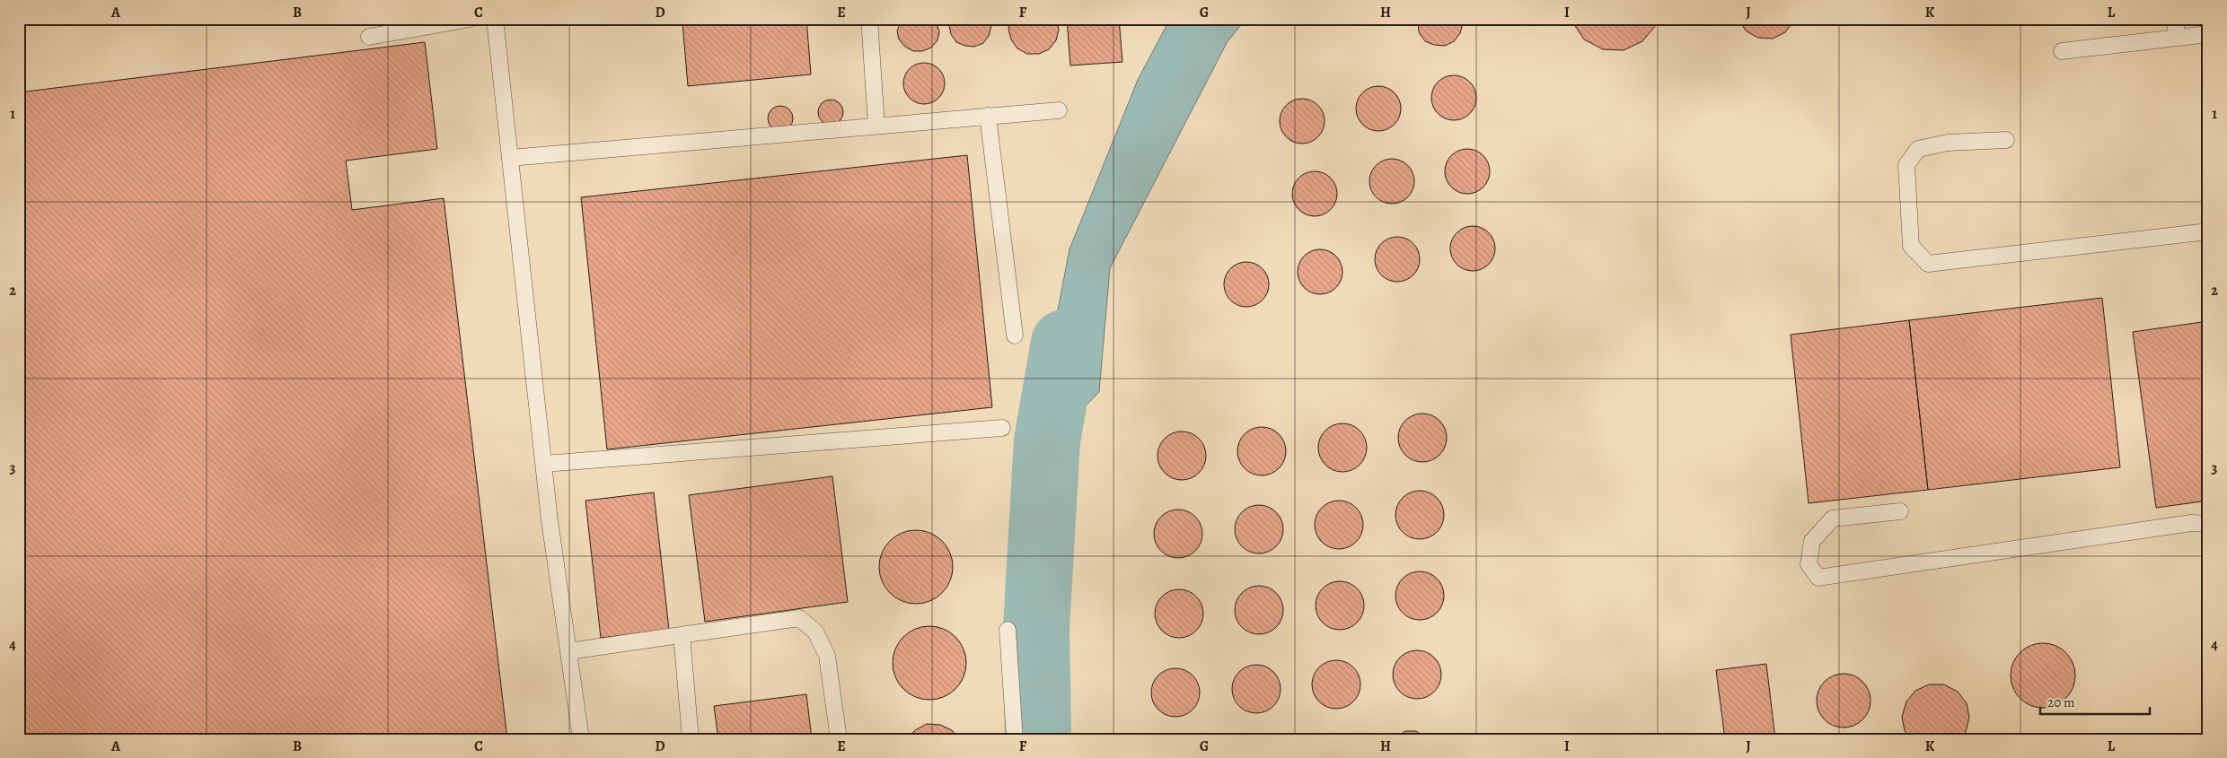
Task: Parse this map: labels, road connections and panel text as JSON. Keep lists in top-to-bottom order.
{
  "scale_bar": "20 m",
  "grid": {
    "columns": [
      "A",
      "B",
      "C",
      "D",
      "E",
      "F",
      "G",
      "H",
      "I",
      "J",
      "K",
      "L"
    ],
    "rows": [
      "1",
      "2",
      "3",
      "4"
    ]
  }
}
